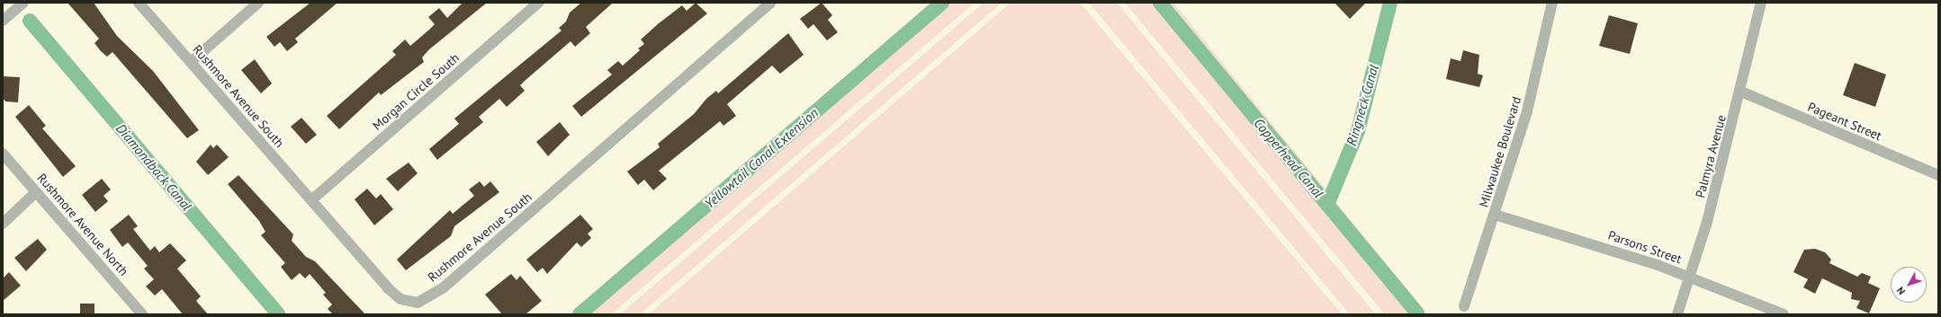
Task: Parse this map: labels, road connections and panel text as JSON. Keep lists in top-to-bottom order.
{
  "streets": {
    "street": [
      "Morgan Circle South",
      "Rushmore Avenue South",
      "Pageant Street",
      "Milwaukee Boulevard",
      "Palmyra Avenue",
      "Rushmore Avenue North",
      "Parsons Street"
    ]
  },
  "crossings": [
    ["Morgan Circle South", "Rushmore Avenue South"],
    ["Pageant Street", "Palmyra Avenue"],
    ["Milwaukee Boulevard", "Parsons Street"],
    ["Palmyra Avenue", "Parsons Street"]
  ],
  "water": [
    "Ringneck Canal",
    "Yellowtail Canal Extension",
    "Copperhead Canal",
    "Diamondback Canal"
  ],
  "north": "bottom left"
}
